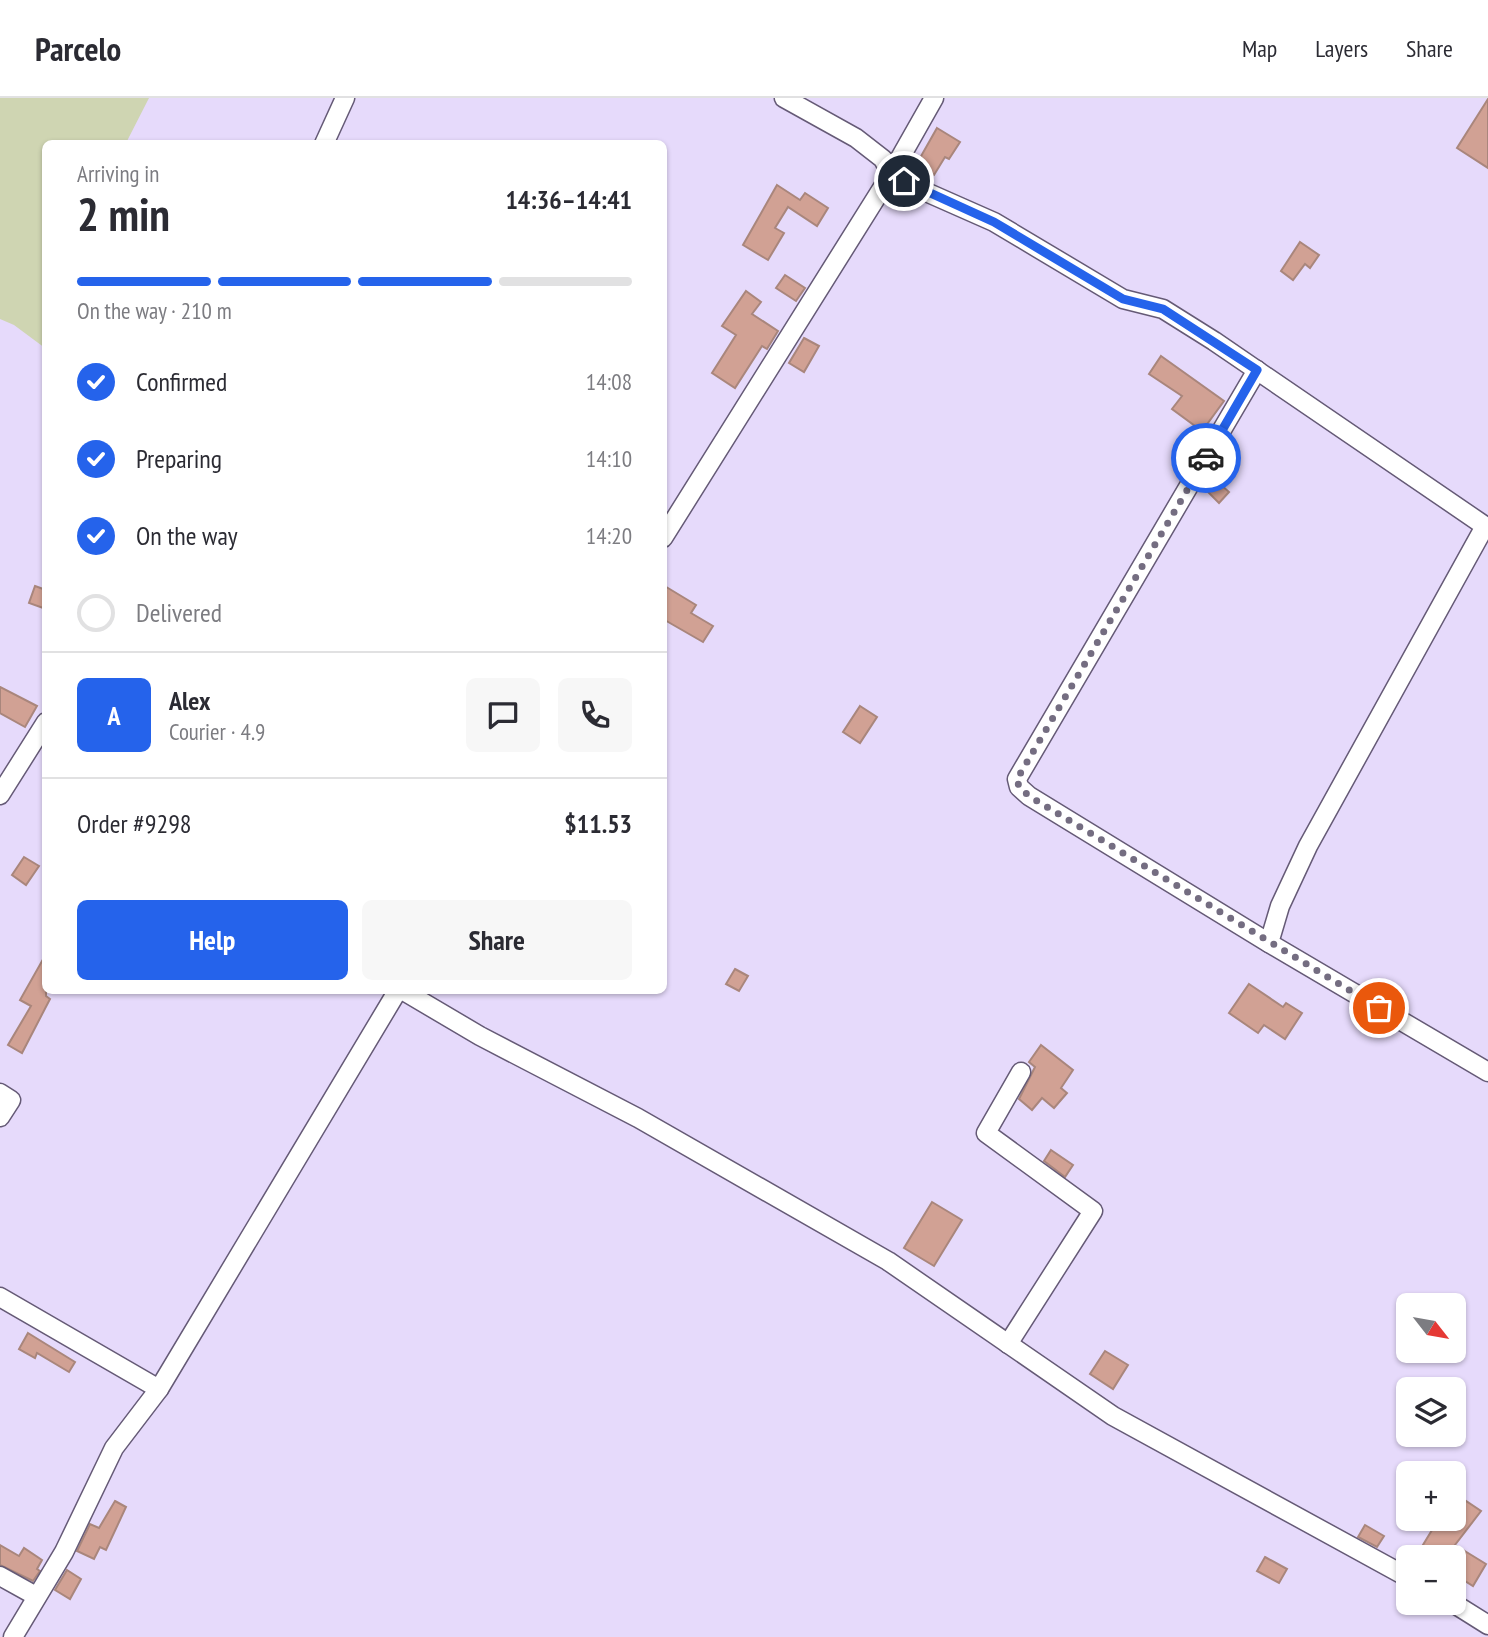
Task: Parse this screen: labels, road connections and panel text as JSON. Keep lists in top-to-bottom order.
{
  "north": "bottom right",
  "page": {
    "header": "Parcelo",
    "nav": ["Map", "Layers", "Share"],
    "heading": ["2 min", "Arriving in", "14:36–14:41"],
    "panel": [
      "Alex",
      "Courier · 4.9",
      "Order #9298",
      "$11.53"
    ],
    "bar": "On the way · 210 m",
    "list": [
      ["Confirmed", "14:08"],
      ["Preparing", "14:10"],
      ["On the way", "14:20"],
      "Delivered"
    ],
    "round": "A",
    "buttons": ["Help", "Share"],
    "map_buttons": ["+", "−"]
  }
}
